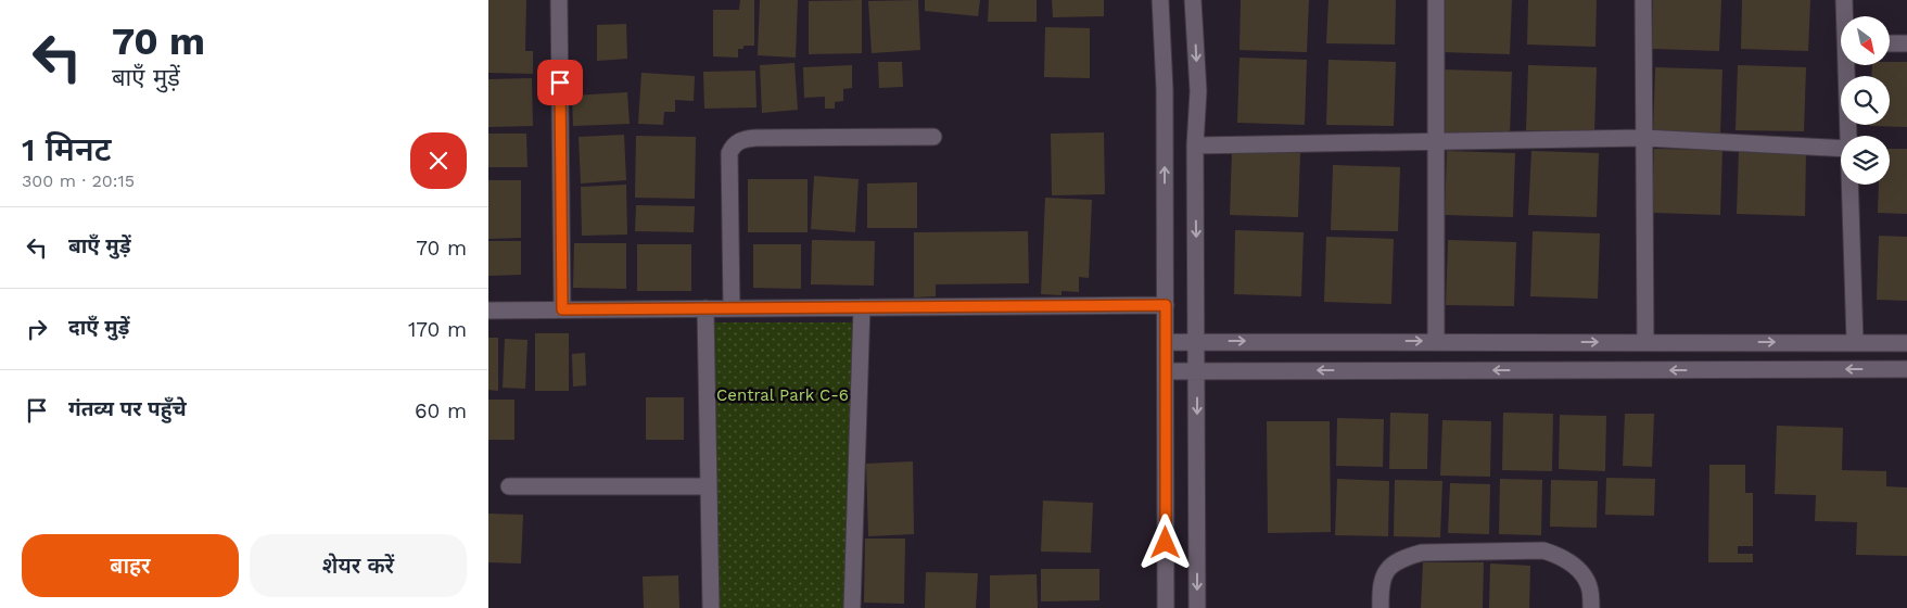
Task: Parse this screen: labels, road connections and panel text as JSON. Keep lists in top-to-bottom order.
{
  "parks": ["Central Park C-6"],
  "north": "bottom right",
  "page": {
    "turn": ["70 m", "बाएँ मुड़ें"],
    "heading": ["1 मिनट", "300 m · 20:15"],
    "list": [
      {
        "name": "बाएँ मुड़ें",
        "value": "70 m"
      },
      {
        "name": "दाएँ मुड़ें",
        "value": "170 m"
      },
      {
        "name": "गंतव्य पर पहुँचे",
        "value": "60 m"
      }
    ],
    "buttons": ["बाहर", "शेयर करें"]
  }
}
